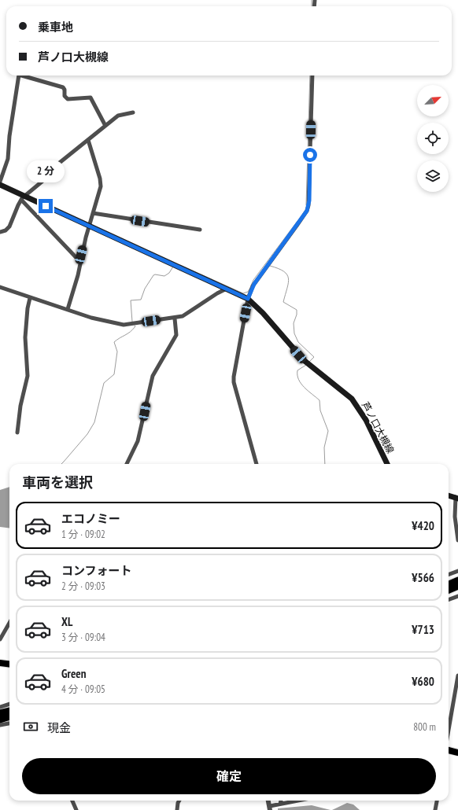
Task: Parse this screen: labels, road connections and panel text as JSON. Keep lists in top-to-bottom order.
{
  "streets": {
    "main road": ["芦ノ口大槻線"]
  },
  "north": "top right",
  "page": {
    "banner": ["乗車地", "芦ノ口大槻線"],
    "bubble": "2 分",
    "heading": "車両を選択",
    "list": [
      {
        "name": "エコノミー",
        "note": "1 分 · 09:02",
        "value": "¥420"
      },
      {
        "name": "コンフォート",
        "note": "2 分 · 09:03",
        "value": "¥566"
      },
      {
        "name": "XL",
        "note": "3 分 · 09:04",
        "value": "¥713"
      },
      {
        "name": "Green",
        "note": "4 分 · 09:05",
        "value": "¥680"
      }
    ],
    "pay": ["現金", "800 m"],
    "buttons": "確定"
  }
}
